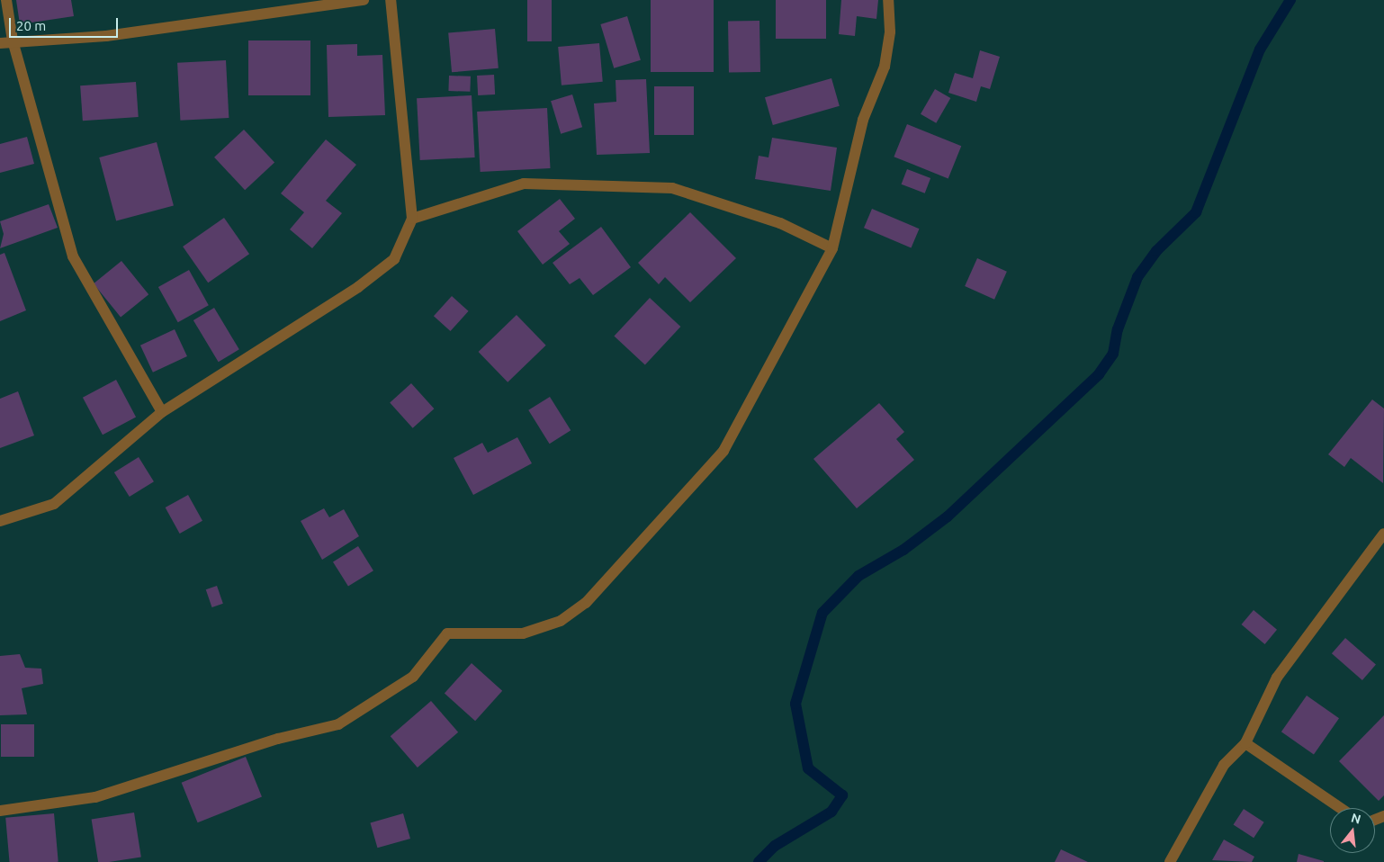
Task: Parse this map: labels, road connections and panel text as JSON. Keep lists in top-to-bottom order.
{
  "scale_bar": "20 m",
  "north": "top"
}
